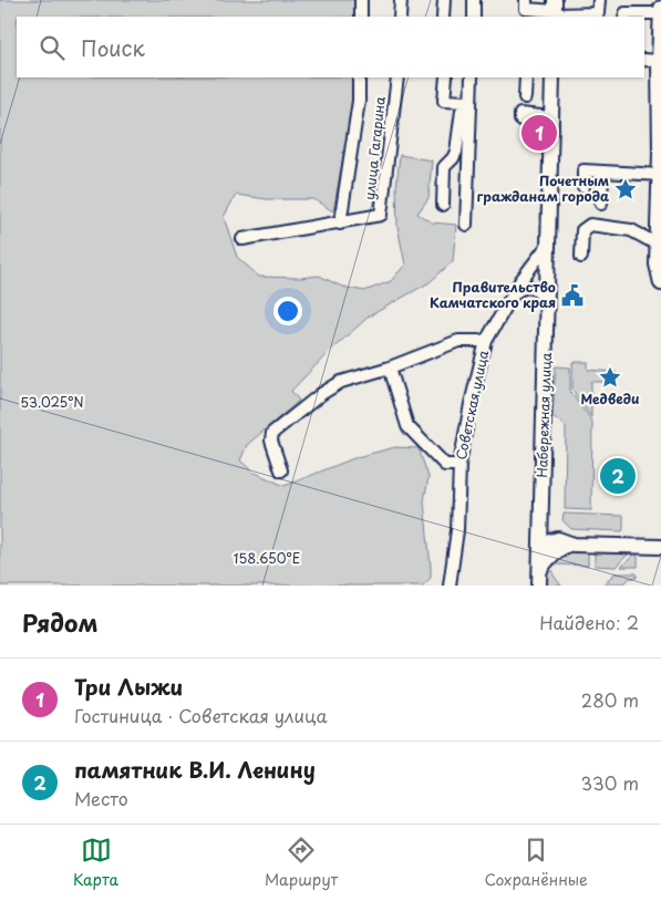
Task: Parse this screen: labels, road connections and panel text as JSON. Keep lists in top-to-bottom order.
{
  "streets": {
    "main road": ["Набережная улица"],
    "street": ["улица Гагарина", "Советская улица"]
  },
  "crossings": [
    ["Советская улица", "Набережная улица"]
  ],
  "places": {
    "place": ["Почетным гражданам города", "Медведи"],
    "public building": ["Правительство Камчатского края"]
  },
  "page": {
    "search": "Поиск",
    "pins": ["1", "2"],
    "heading": ["Рядом", "Найдено: 2"],
    "list": [
      {
        "mark": "1",
        "name": "Три Лыжи",
        "note": "Гостиница · Советская улица",
        "value": "280 m"
      },
      {
        "mark": "2",
        "name": "памятник В.И. Ленину",
        "note": "Место",
        "value": "330 m"
      }
    ],
    "nav": ["Карта", "Маршрут", "Сохранённые"]
  },
  "coordinates": ["53.025°N", "158.650°E"]
}
